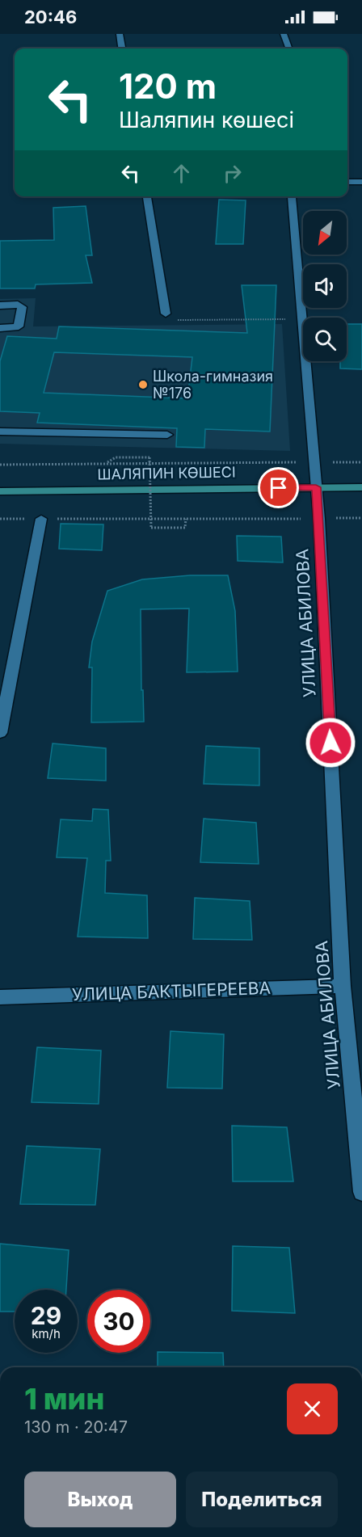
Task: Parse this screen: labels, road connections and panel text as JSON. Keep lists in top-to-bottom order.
{
  "streets": {
    "main road": ["ШАЛЯПИН КӨШЕСІ"],
    "street": ["УЛИЦА АБИЛОВА", "УЛИЦА БАКТЫГЕРЕЕВА"]
  },
  "crossings": [
    ["ШАЛЯПИН КӨШЕСІ", "УЛИЦА АБИЛОВА"],
    ["УЛИЦА АБИЛОВА", "УЛИЦА БАКТЫГЕРЕЕВА"]
  ],
  "places": ["Школа-гимназия №176"],
  "north": "bottom left",
  "page": {
    "status": "20:46",
    "turn": ["120 m", "Шаляпин көшесі"],
    "speed": "29 km/h",
    "limit": "30",
    "heading": ["1 мин", "130 m · 20:47"],
    "buttons": ["Выход", "Поделиться"]
  }
}
